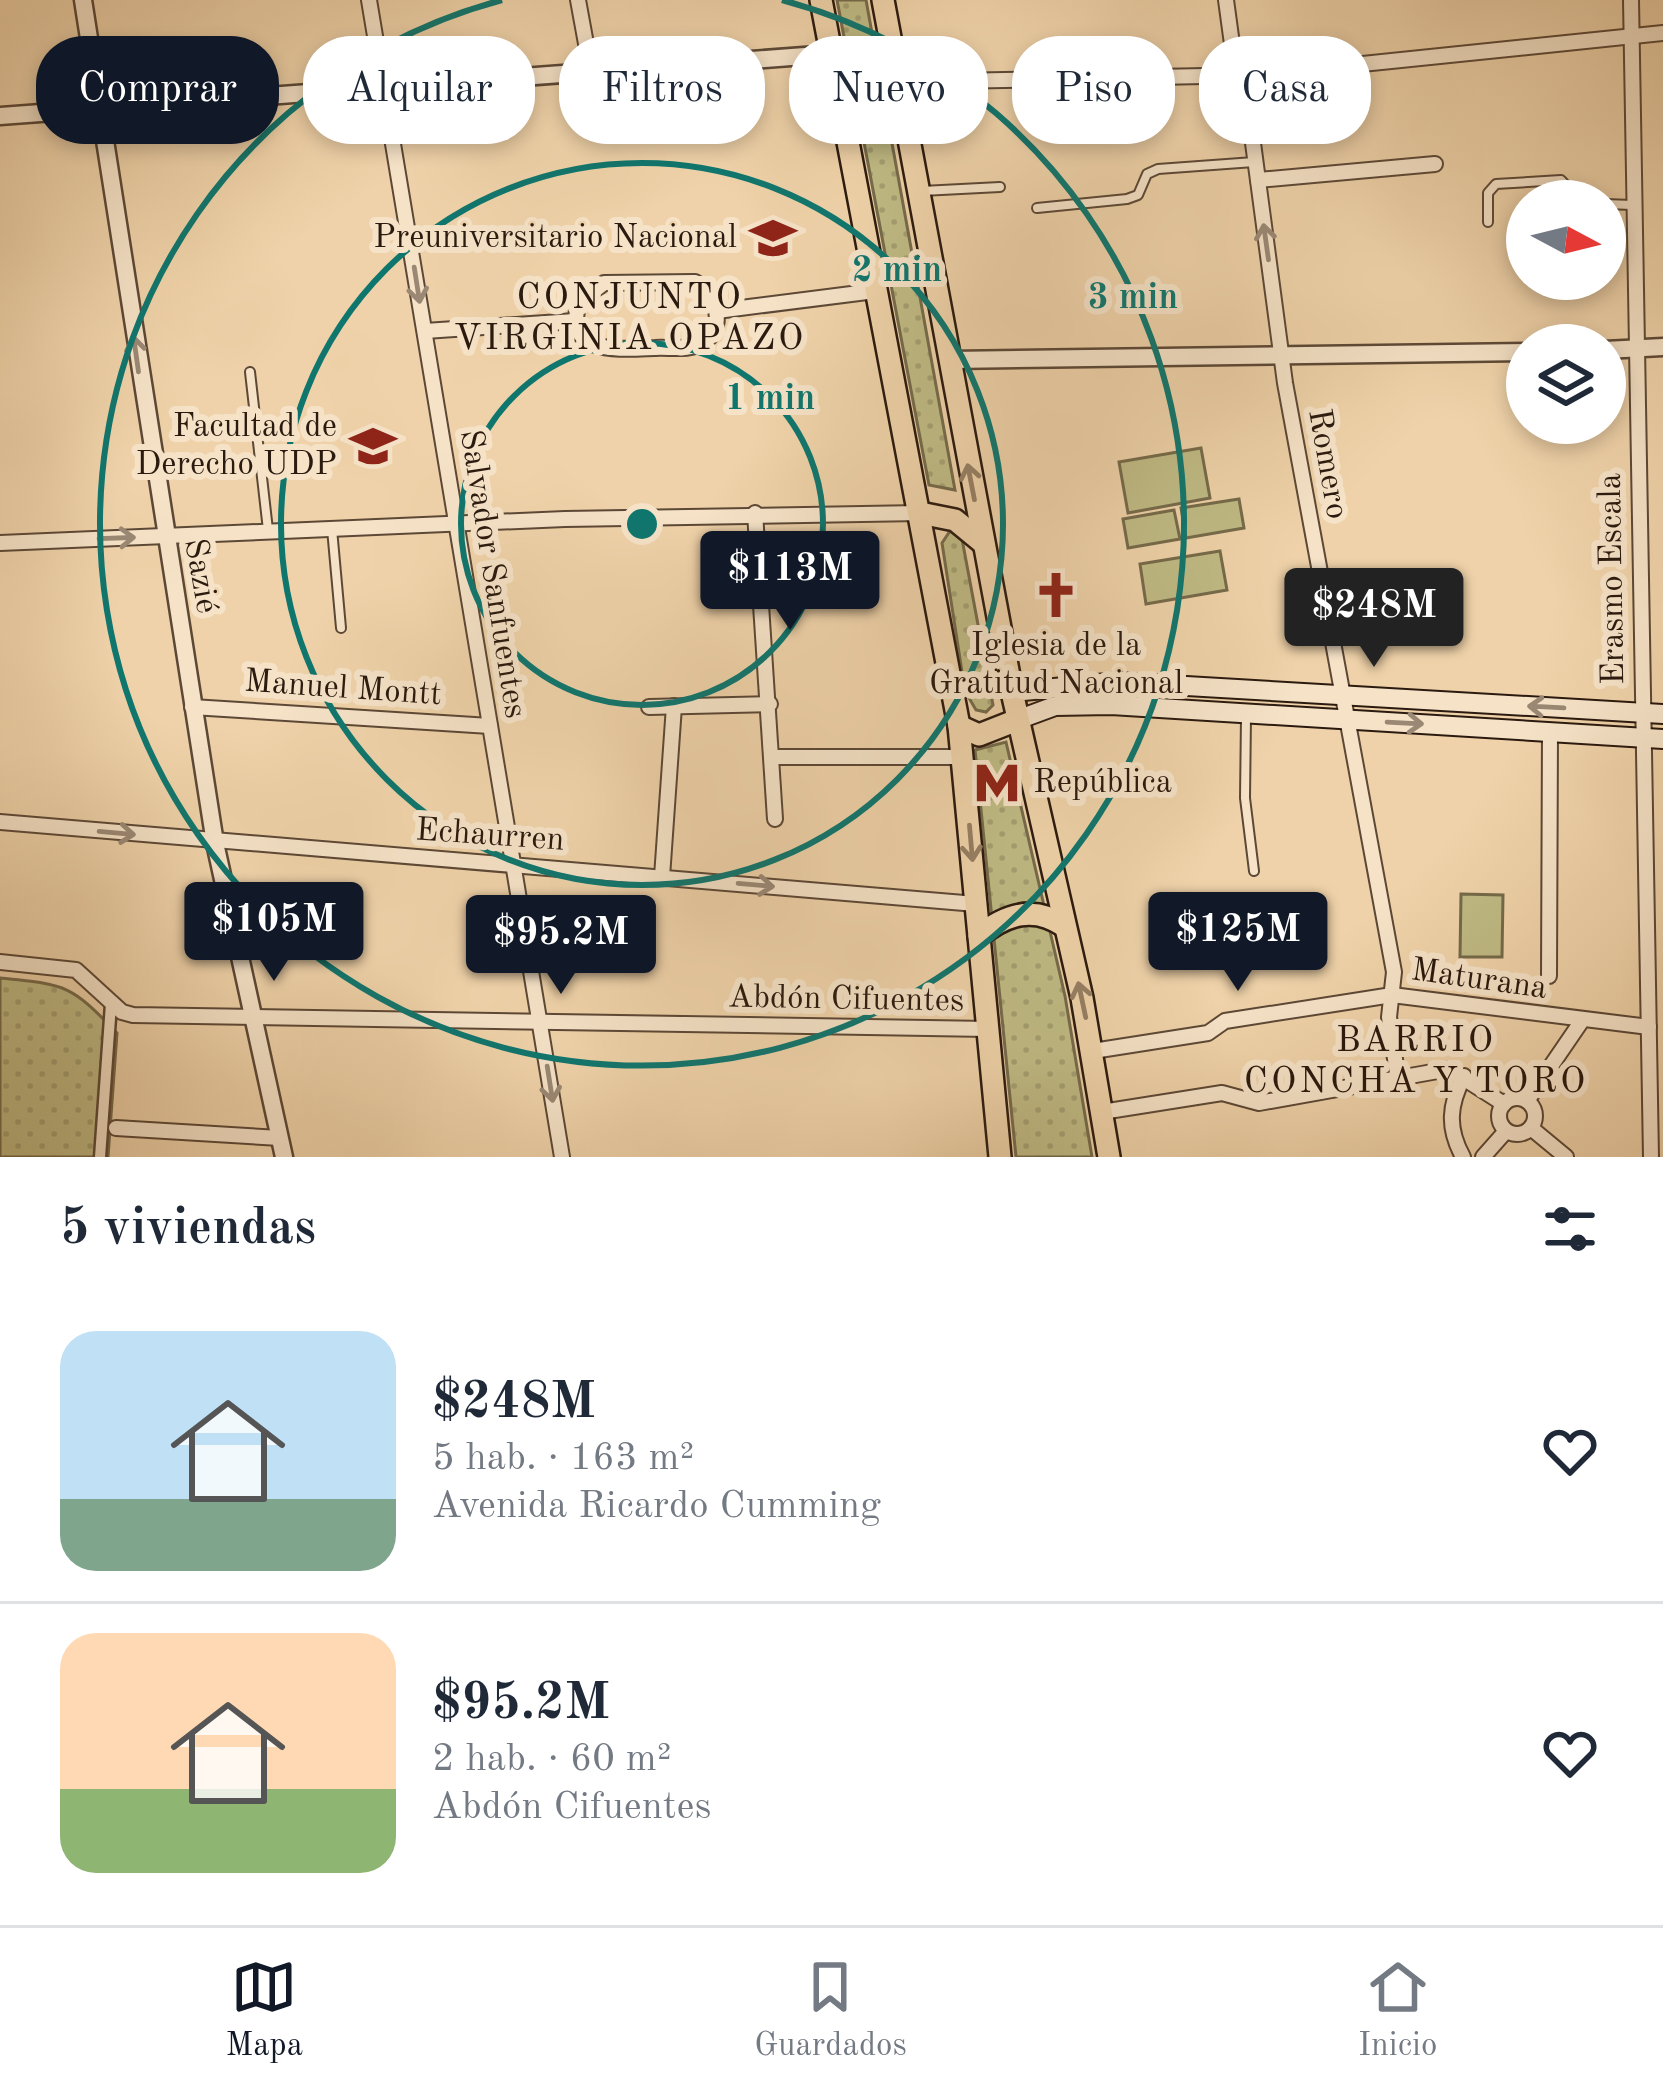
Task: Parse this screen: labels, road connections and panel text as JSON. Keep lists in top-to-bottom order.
{
  "streets": {
    "street": [
      "Romero",
      "Salvador Sanfuentes",
      "Sazié",
      "Erasmo Escala",
      "Manuel Montt",
      "Echaurren",
      "Maturana",
      "Abdón Cifuentes"
    ]
  },
  "crossings": [
    ["Romero", "Maturana"],
    ["Salvador Sanfuentes", "Manuel Montt"],
    ["Salvador Sanfuentes", "Echaurren"],
    ["Salvador Sanfuentes", "Abdón Cifuentes"],
    ["Sazié", "Manuel Montt"],
    ["Sazié", "Echaurren"],
    ["Sazié", "Abdón Cifuentes"],
    ["Erasmo Escala", "Maturana"]
  ],
  "one_way": ["Sazié", "Echaurren"],
  "districts": ["CONJUNTO VIRGINIA OPAZO", "BARRIO CONCHA Y TORO"],
  "places": {
    "school or university": ["Preuniversitario Nacional", "Facultad de Derecho UDP"],
    "church": ["Iglesia de la Gratitud Nacional"],
    "metro station": ["República"]
  },
  "north": "right",
  "page": {
    "chip": [
      "Comprar",
      "Alquilar",
      "Filtros",
      "Nuevo",
      "Piso",
      "Casa"
    ],
    "price": [
      "$113M",
      "$248M",
      "$105M",
      "$125M",
      "$95.2M"
    ],
    "heading": "5 viviendas",
    "list": [
      {
        "name": "$248M",
        "note": "5 hab. · 163 m² · Avenida Ricardo Cumming"
      },
      {
        "name": "$95.2M",
        "note": "2 hab. · 60 m² · Abdón Cifuentes"
      }
    ],
    "tabs": ["Mapa", "Guardados", "Inicio"]
  },
  "rings": ["2 min", "3 min", "1 min"]
}
